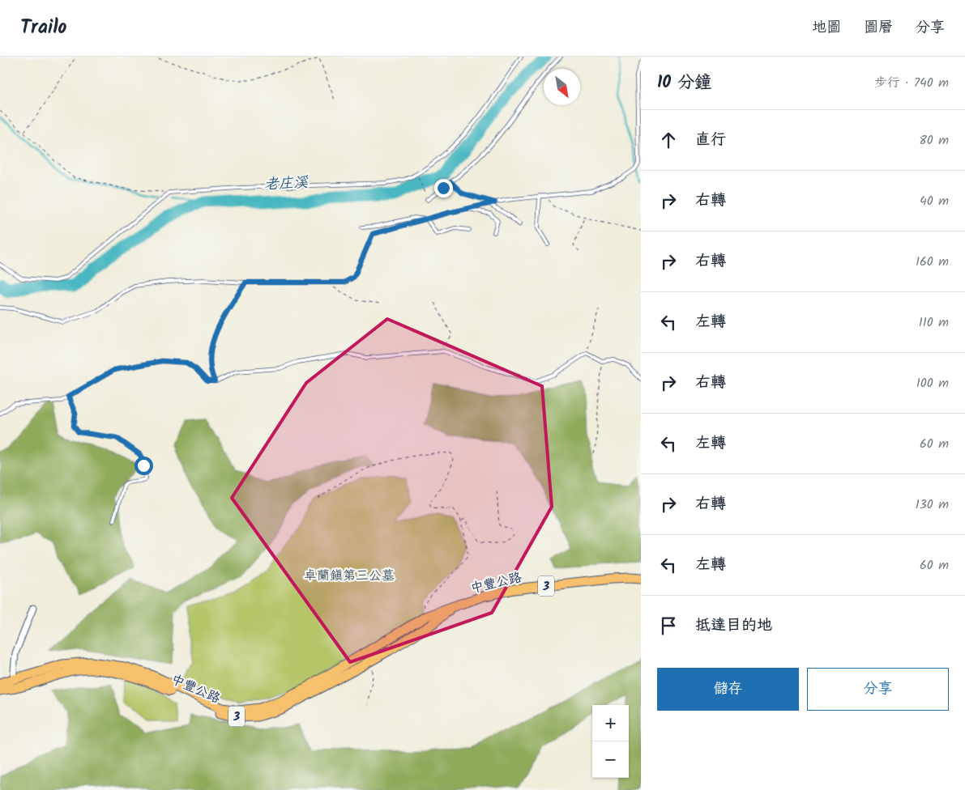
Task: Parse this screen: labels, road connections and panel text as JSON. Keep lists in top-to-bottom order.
{
  "streets": {
    "main road": ["中豐公路", "3"]
  },
  "water": ["老庄溪"],
  "parks": ["卓蘭鎮第三公墓"],
  "north": "bottom right",
  "page": {
    "header": "Trailo",
    "nav": ["地圖", "圖層", "分享"],
    "heading": ["10 分鐘", "步行 · 740 m"],
    "list": [
      ["直行", "80 m"],
      ["右轉", "40 m"],
      ["右轉", "160 m"],
      ["左轉", "110 m"],
      ["右轉", "100 m"],
      ["左轉", "60 m"],
      ["右轉", "130 m"],
      ["左轉", "60 m"],
      "抵達目的地"
    ],
    "buttons": ["儲存", "分享"],
    "map_buttons": ["+", "−"]
  }
}
